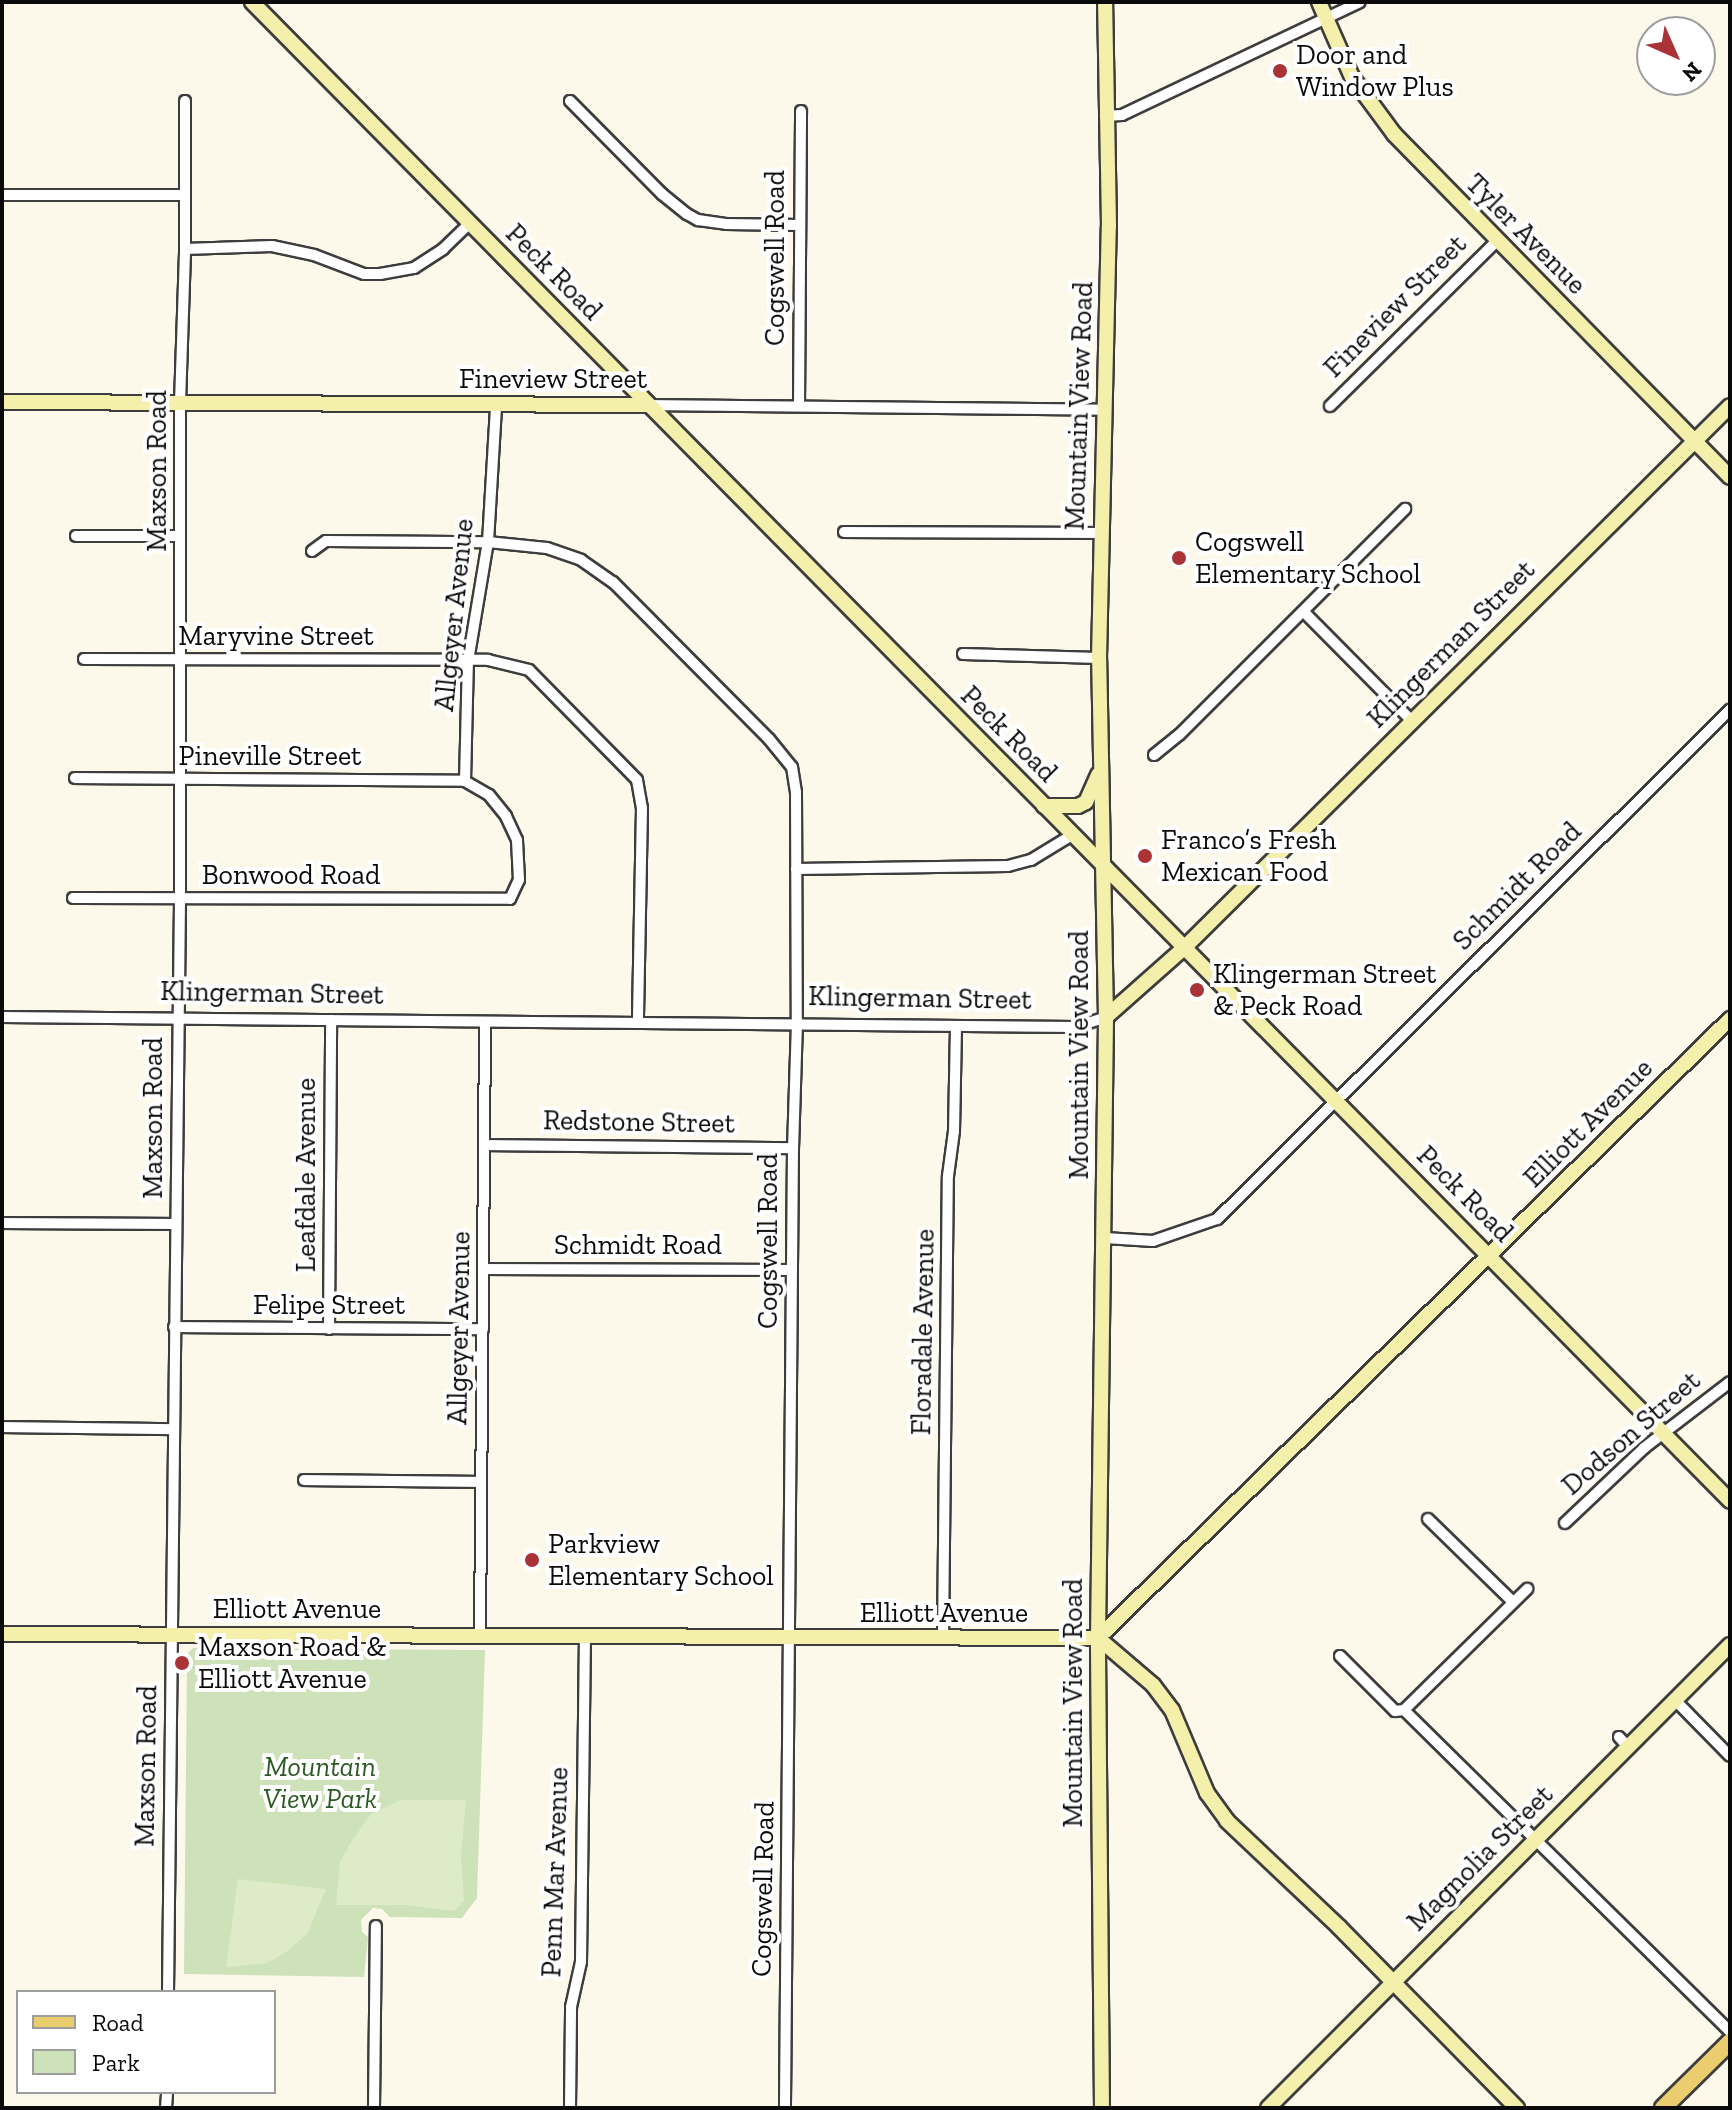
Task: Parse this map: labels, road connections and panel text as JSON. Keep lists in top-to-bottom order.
{
  "streets": {
    "street": [
      "Tyler Avenue",
      "Cogswell Road",
      "Peck Road",
      "Fineview Street",
      "Mountain View Road",
      "Maxson Road",
      "Allgeyer Avenue",
      "Maryvine Street",
      "Klingerman Street",
      "Pineville Street",
      "Bonwood Road",
      "Schmidt Road",
      "Redstone Street",
      "Elliott Avenue",
      "Leafdale Avenue",
      "Felipe Street",
      "Floradale Avenue",
      "Dodson Street",
      "Magnolia Street",
      "Penn Mar Avenue"
    ]
  },
  "crossings": [
    ["Tyler Avenue", "Fineview Street"],
    ["Tyler Avenue", "Klingerman Street"],
    ["Cogswell Road", "Fineview Street"],
    ["Cogswell Road", "Allgeyer Avenue"],
    ["Cogswell Road", "Klingerman Street"],
    ["Cogswell Road", "Schmidt Road"],
    ["Cogswell Road", "Redstone Street"],
    ["Cogswell Road", "Elliott Avenue"],
    ["Peck Road", "Fineview Street"],
    ["Peck Road", "Mountain View Road"],
    ["Peck Road", "Klingerman Street"],
    ["Peck Road", "Schmidt Road"],
    ["Peck Road", "Elliott Avenue"],
    ["Peck Road", "Dodson Street"],
    ["Fineview Street", "Mountain View Road"],
    ["Fineview Street", "Maxson Road"],
    ["Fineview Street", "Allgeyer Avenue"],
    ["Mountain View Road", "Klingerman Street"],
    ["Mountain View Road", "Schmidt Road"],
    ["Mountain View Road", "Elliott Avenue"],
    ["Maxson Road", "Maryvine Street"],
    ["Maxson Road", "Klingerman Street"],
    ["Maxson Road", "Pineville Street"],
    ["Maxson Road", "Bonwood Road"],
    ["Maxson Road", "Elliott Avenue"],
    ["Maxson Road", "Felipe Street"],
    ["Allgeyer Avenue", "Maryvine Street"],
    ["Allgeyer Avenue", "Klingerman Street"],
    ["Allgeyer Avenue", "Pineville Street"],
    ["Allgeyer Avenue", "Bonwood Road"],
    ["Allgeyer Avenue", "Schmidt Road"],
    ["Allgeyer Avenue", "Redstone Street"],
    ["Allgeyer Avenue", "Elliott Avenue"],
    ["Allgeyer Avenue", "Felipe Street"],
    ["Klingerman Street", "Leafdale Avenue"],
    ["Klingerman Street", "Floradale Avenue"],
    ["Pineville Street", "Bonwood Road"],
    ["Elliott Avenue", "Floradale Avenue"],
    ["Elliott Avenue", "Penn Mar Avenue"],
    ["Leafdale Avenue", "Felipe Street"]
  ],
  "parks": ["Mountain View Park"],
  "places": [
    "Door and Window Plus",
    "Cogswell Elementary School",
    "Franco’s Fresh Mexican Food",
    "Klingerman Street & Peck Road",
    "Parkview Elementary School",
    "Maxson Road & Elliott Avenue"
  ],
  "legend": ["Road", "Park"],
  "north": "bottom right"
}
